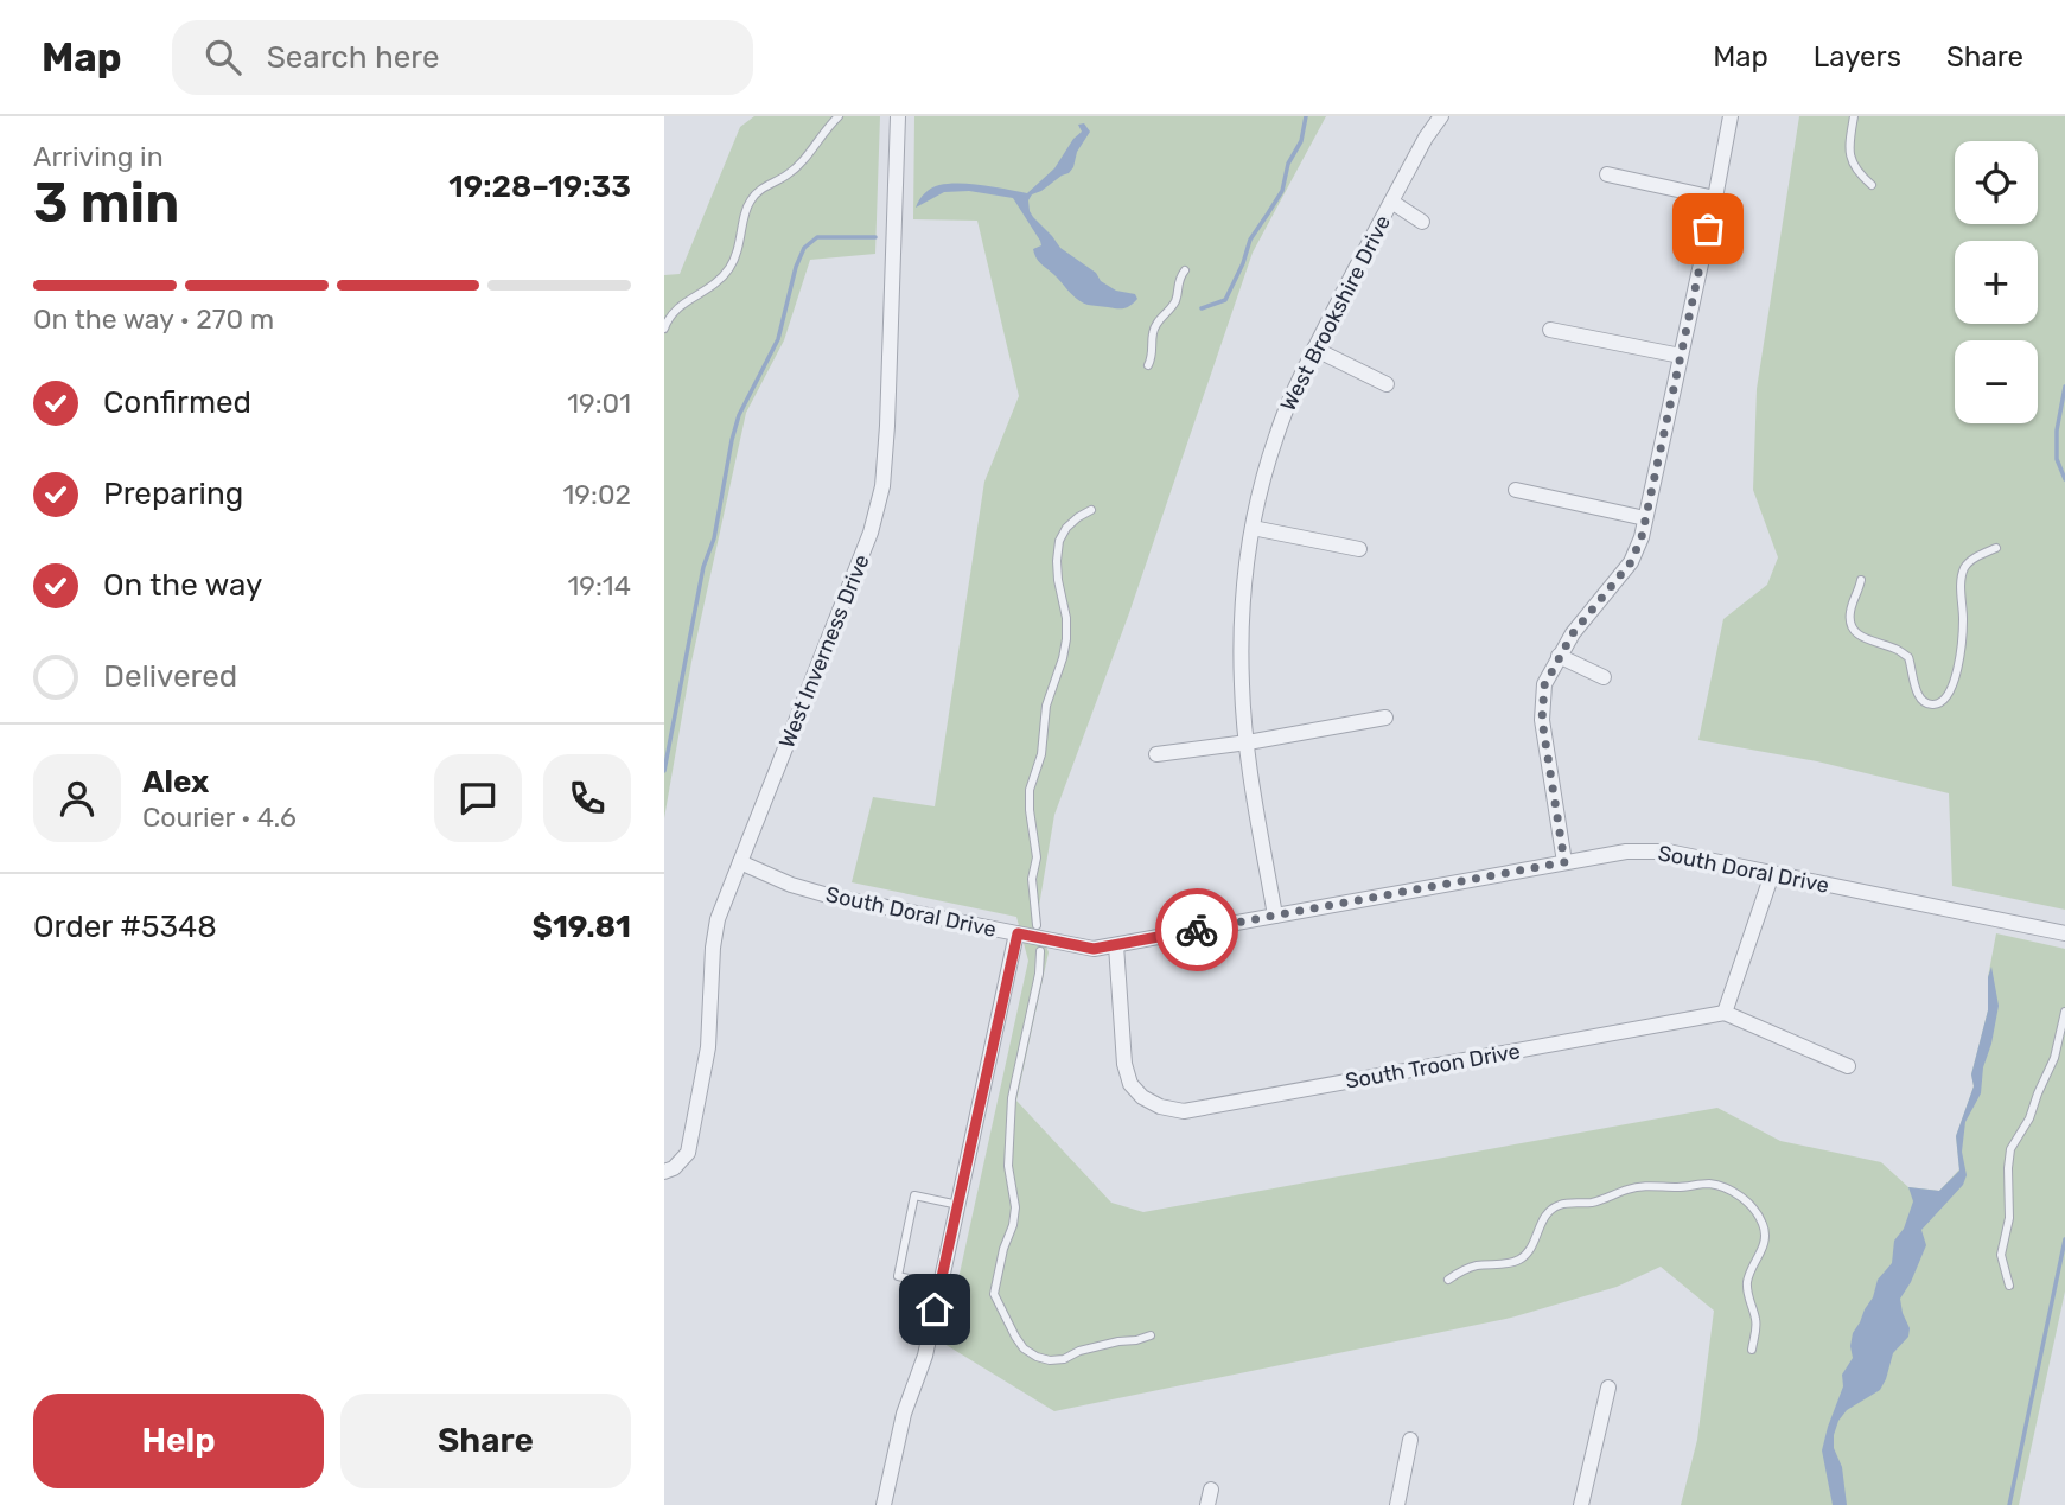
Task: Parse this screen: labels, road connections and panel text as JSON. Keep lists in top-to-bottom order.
{
  "streets": {
    "street": [
      "West Brookshire Drive",
      "West Inverness Drive",
      "South Doral Drive",
      "South Troon Drive"
    ]
  },
  "crossings": [
    ["West Brookshire Drive", "South Doral Drive"],
    ["West Inverness Drive", "South Doral Drive"],
    ["South Doral Drive", "South Troon Drive"]
  ],
  "page": {
    "header": "Map",
    "search": "Search here",
    "nav": ["Map", "Layers", "Share"],
    "heading": ["3 min", "Arriving in", "19:28–19:33"],
    "panel": [
      "Alex",
      "Courier · 4.6",
      "Order #5348",
      "$19.81"
    ],
    "map_buttons": ["+", "−"],
    "bar": "On the way · 270 m",
    "list": [
      ["Confirmed", "19:01"],
      ["Preparing", "19:02"],
      ["On the way", "19:14"],
      "Delivered"
    ],
    "buttons": ["Help", "Share"]
  }
}
